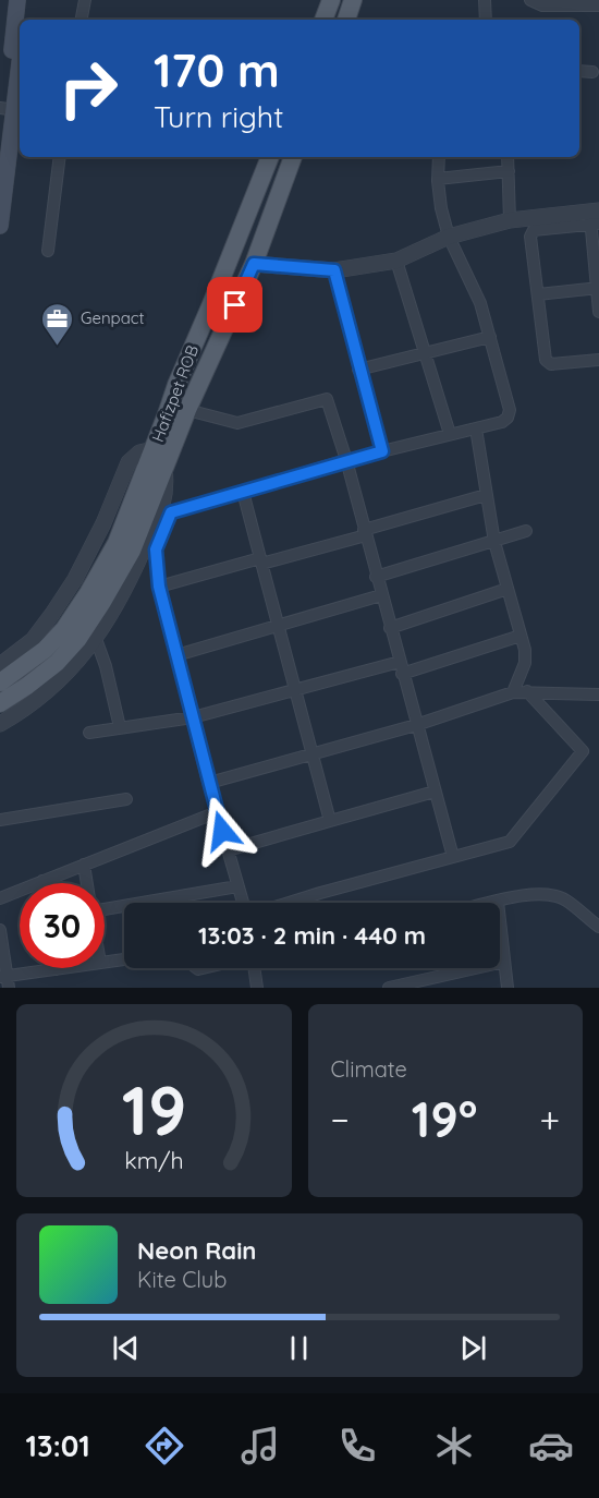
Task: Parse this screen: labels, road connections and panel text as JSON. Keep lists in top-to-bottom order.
{
  "streets": {
    "main road": ["Hafizpet ROB"]
  },
  "places": {
    "office": ["Genpact"]
  },
  "page": {
    "turn": ["170 m", "Turn right"],
    "limit": "30",
    "trip": "13:03 · 2 min · 440 m",
    "tile": "Climate",
    "heat": ["−", "19°", "+"],
    "song": ["Neon Rain", "Kite Club"],
    "tabs": "13:01",
    "gauge": ["19", "km/h"]
  }
}
